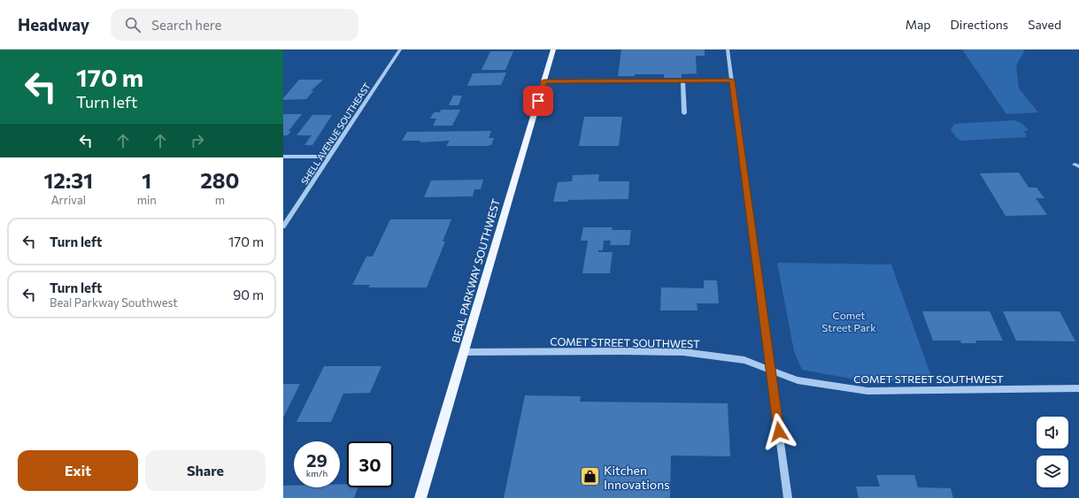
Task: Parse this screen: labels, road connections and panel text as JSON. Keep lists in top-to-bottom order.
{
  "streets": {
    "main road": ["BEAL PARKWAY SOUTHWEST"],
    "street": ["SHELL AVENUE SOUTHEAST", "COMET STREET SOUTHWEST"]
  },
  "crossings": [
    ["BEAL PARKWAY SOUTHWEST", "COMET STREET SOUTHWEST"]
  ],
  "parks": ["Comet Street Park"],
  "places": {
    "shop": ["Kitchen Innovations"]
  },
  "page": {
    "header": "Headway",
    "search": "Search here",
    "nav": ["Map", "Directions", "Saved"],
    "turn": ["170 m", "Turn left"],
    "eta": [
      "12:31",
      "Arrival",
      "1",
      "min",
      "280",
      "m"
    ],
    "list": [
      {
        "name": "Turn left",
        "value": "170 m"
      },
      {
        "name": "Turn left",
        "note": "Beal Parkway Southwest",
        "value": "90 m"
      }
    ],
    "speed": "29 km/h",
    "limit": "30",
    "buttons": ["Exit", "Share"]
  }
}
